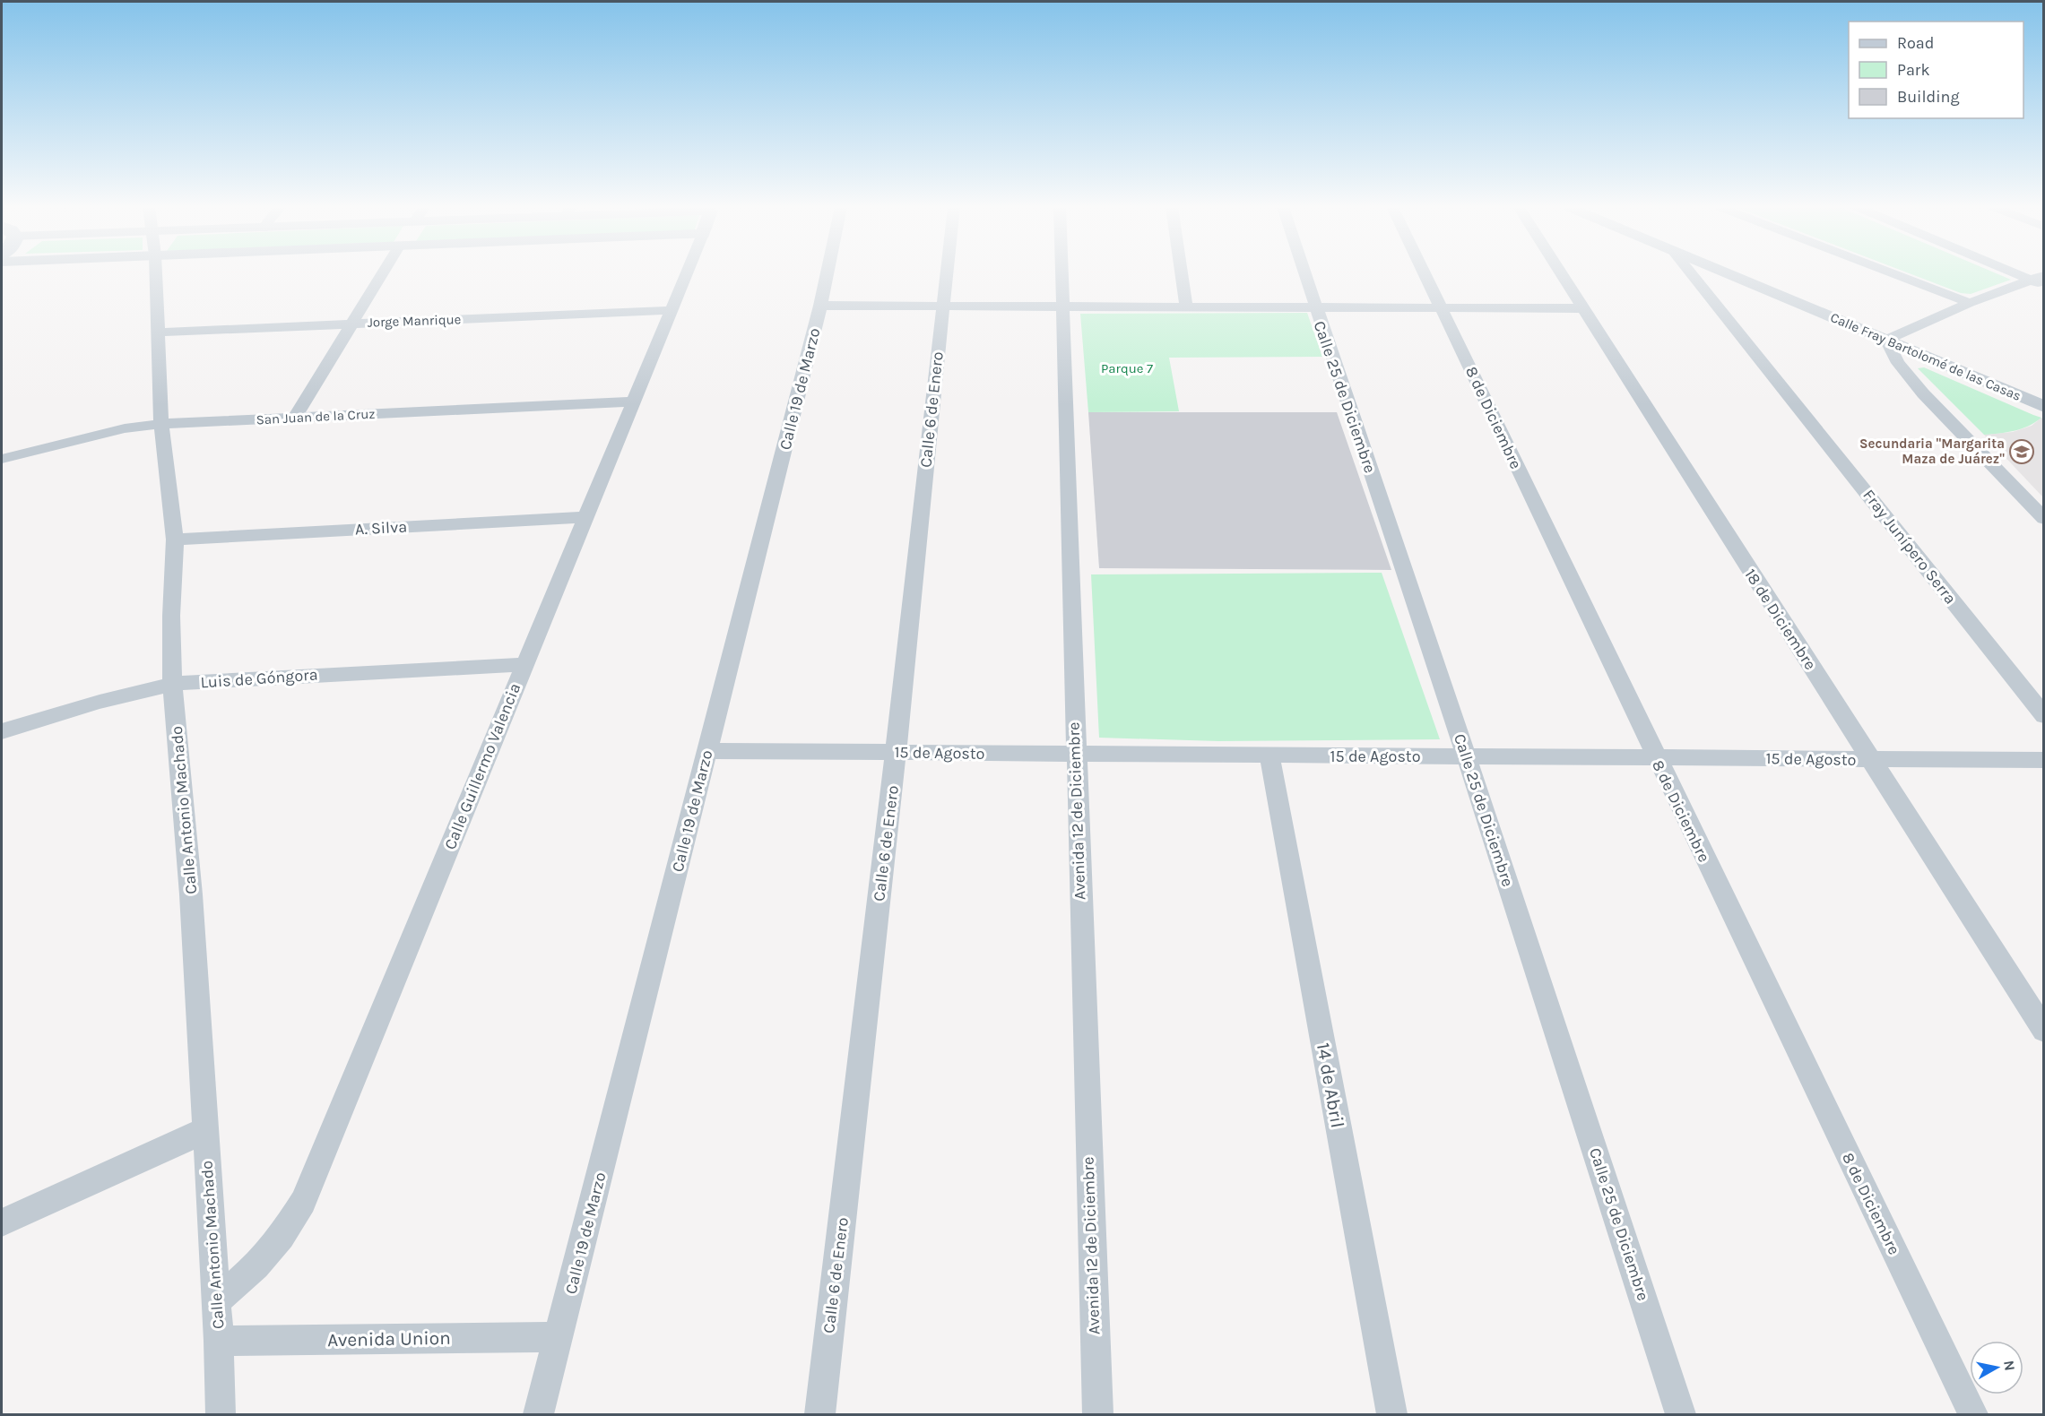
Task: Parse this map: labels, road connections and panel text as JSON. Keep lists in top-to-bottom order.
{
  "streets": {
    "street": [
      "Jorge Manrique",
      "Calle Fray Bartolomé de las Casas",
      "Calle 19 de Marzo",
      "Calle 25 de Diciembre",
      "Calle 6 de Enero",
      "San Juan de la Cruz",
      "8 de Diciembre",
      "A. Silva",
      "Fray Junípero Serra",
      "18 de Diciembre",
      "Luis de Góngora",
      "15 de Agosto",
      "Calle Guillermo Valencia",
      "Calle Antonio Machado",
      "Avenida 12 de Diciembre",
      "14 de Abril",
      "Avenida Union"
    ]
  },
  "crossings": [
    ["Jorge Manrique", "Calle Guillermo Valencia"],
    ["Jorge Manrique", "Calle Antonio Machado"],
    ["Calle 19 de Marzo", "15 de Agosto"],
    ["Calle 19 de Marzo", "Avenida Union"],
    ["Calle 25 de Diciembre", "15 de Agosto"],
    ["Calle 6 de Enero", "15 de Agosto"],
    ["San Juan de la Cruz", "Calle Guillermo Valencia"],
    ["San Juan de la Cruz", "Calle Antonio Machado"],
    ["8 de Diciembre", "15 de Agosto"],
    ["A. Silva", "Calle Guillermo Valencia"],
    ["A. Silva", "Calle Antonio Machado"],
    ["18 de Diciembre", "15 de Agosto"],
    ["Luis de Góngora", "Calle Guillermo Valencia"],
    ["Luis de Góngora", "Calle Antonio Machado"],
    ["15 de Agosto", "Avenida 12 de Diciembre"],
    ["15 de Agosto", "14 de Abril"],
    ["Calle Guillermo Valencia", "Calle Antonio Machado"],
    ["Calle Antonio Machado", "Avenida Union"]
  ],
  "parks": ["Parque 7"],
  "places": {
    "school or university": ["Secundaria \"Margarita Maza de Juárez\""]
  },
  "legend": ["Road", "Park", "Building"],
  "north": "right"
}
